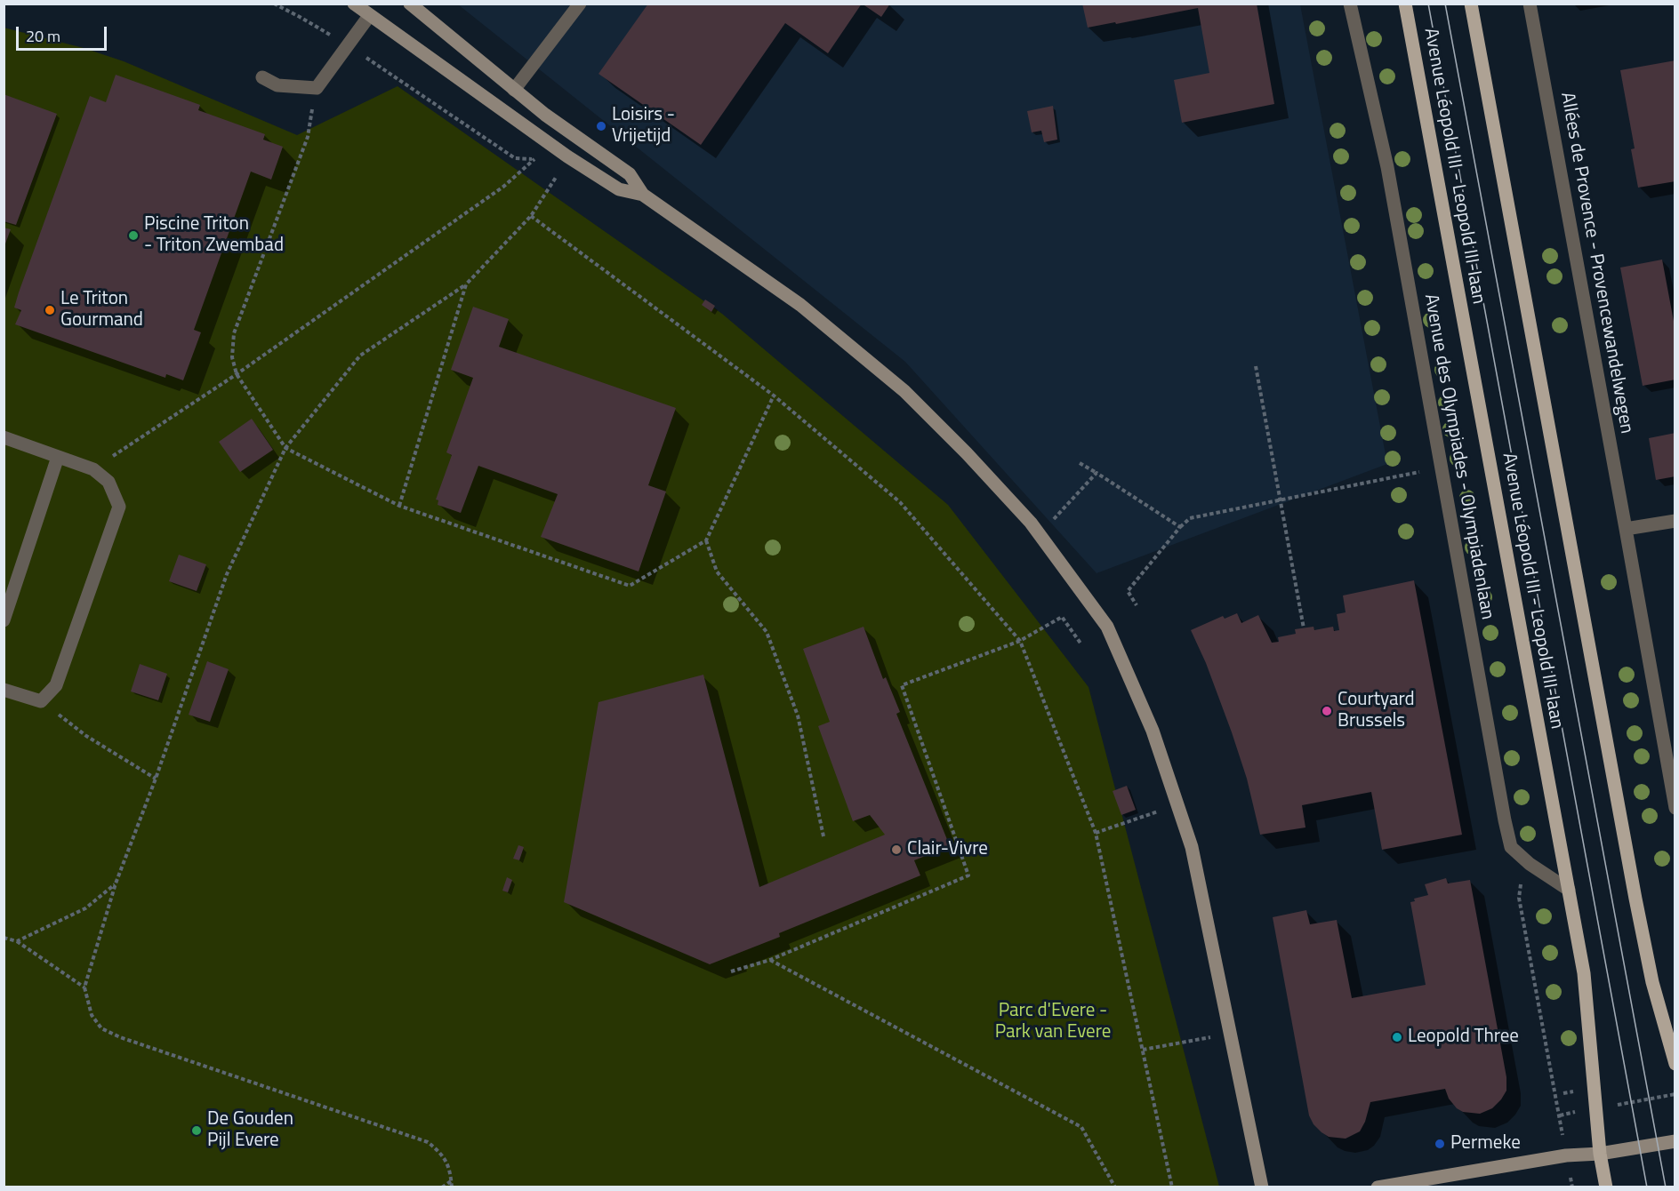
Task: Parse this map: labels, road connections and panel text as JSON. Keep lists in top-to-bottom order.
{
  "streets": {
    "main road": ["Avenue Léopold III - Leopold III-laan"],
    "street": ["Allées de Provence - Provencewandelwegen", "Avenue des Olympiades - Olympiadenlaan"]
  },
  "crossings": [
    ["Avenue Léopold III - Leopold III-laan", "Avenue des Olympiades - Olympiadenlaan"]
  ],
  "parks": ["Parc d'Evere - Park van Evere"],
  "places": [
    "Loisirs - Vrijetijd",
    "Piscine Triton - Triton Zwembad",
    "Le Triton Gourmand",
    "Courtyard Brussels",
    "Clair-Vivre",
    "Leopold Three",
    "De Gouden Pijl Evere",
    "Permeke"
  ],
  "scale_bar": "20 m"
}
